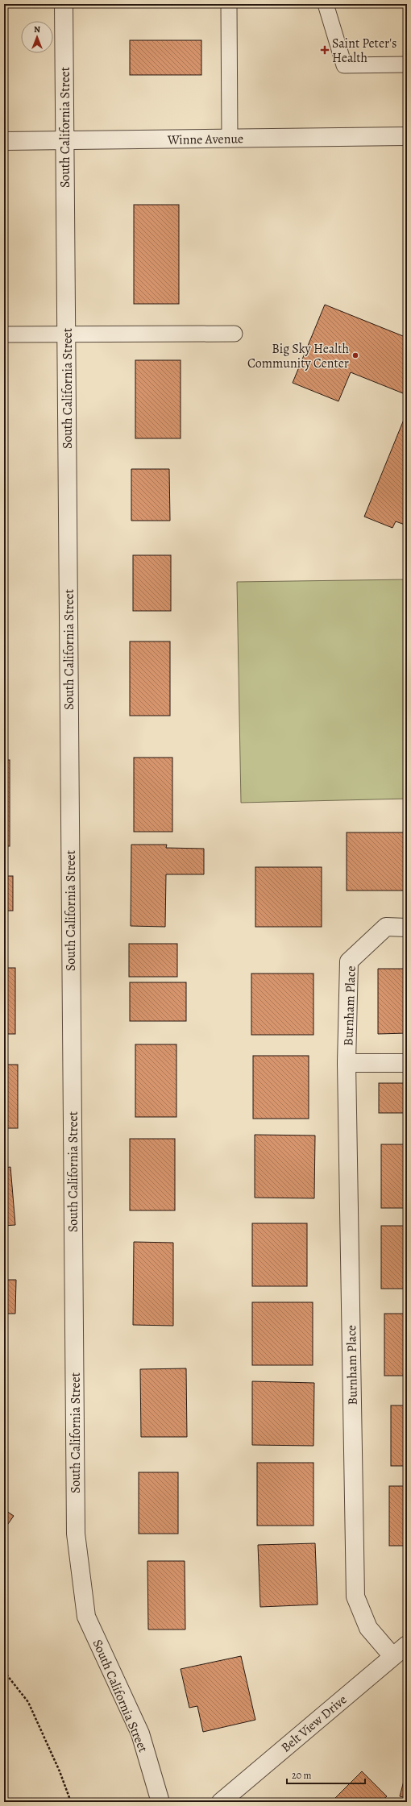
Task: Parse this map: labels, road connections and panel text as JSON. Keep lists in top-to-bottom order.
{
  "streets": {
    "street": [
      "South California Street",
      "Winne Avenue",
      "Burnham Place",
      "Belt View Drive"
    ]
  },
  "crossings": [
    ["South California Street", "Winne Avenue"],
    ["Burnham Place", "Belt View Drive"]
  ],
  "places": {
    "health": ["Saint Peter's Health"],
    "other": ["Big Sky Health Community Center"]
  },
  "scale_bar": "20 m",
  "north": "top"
}
